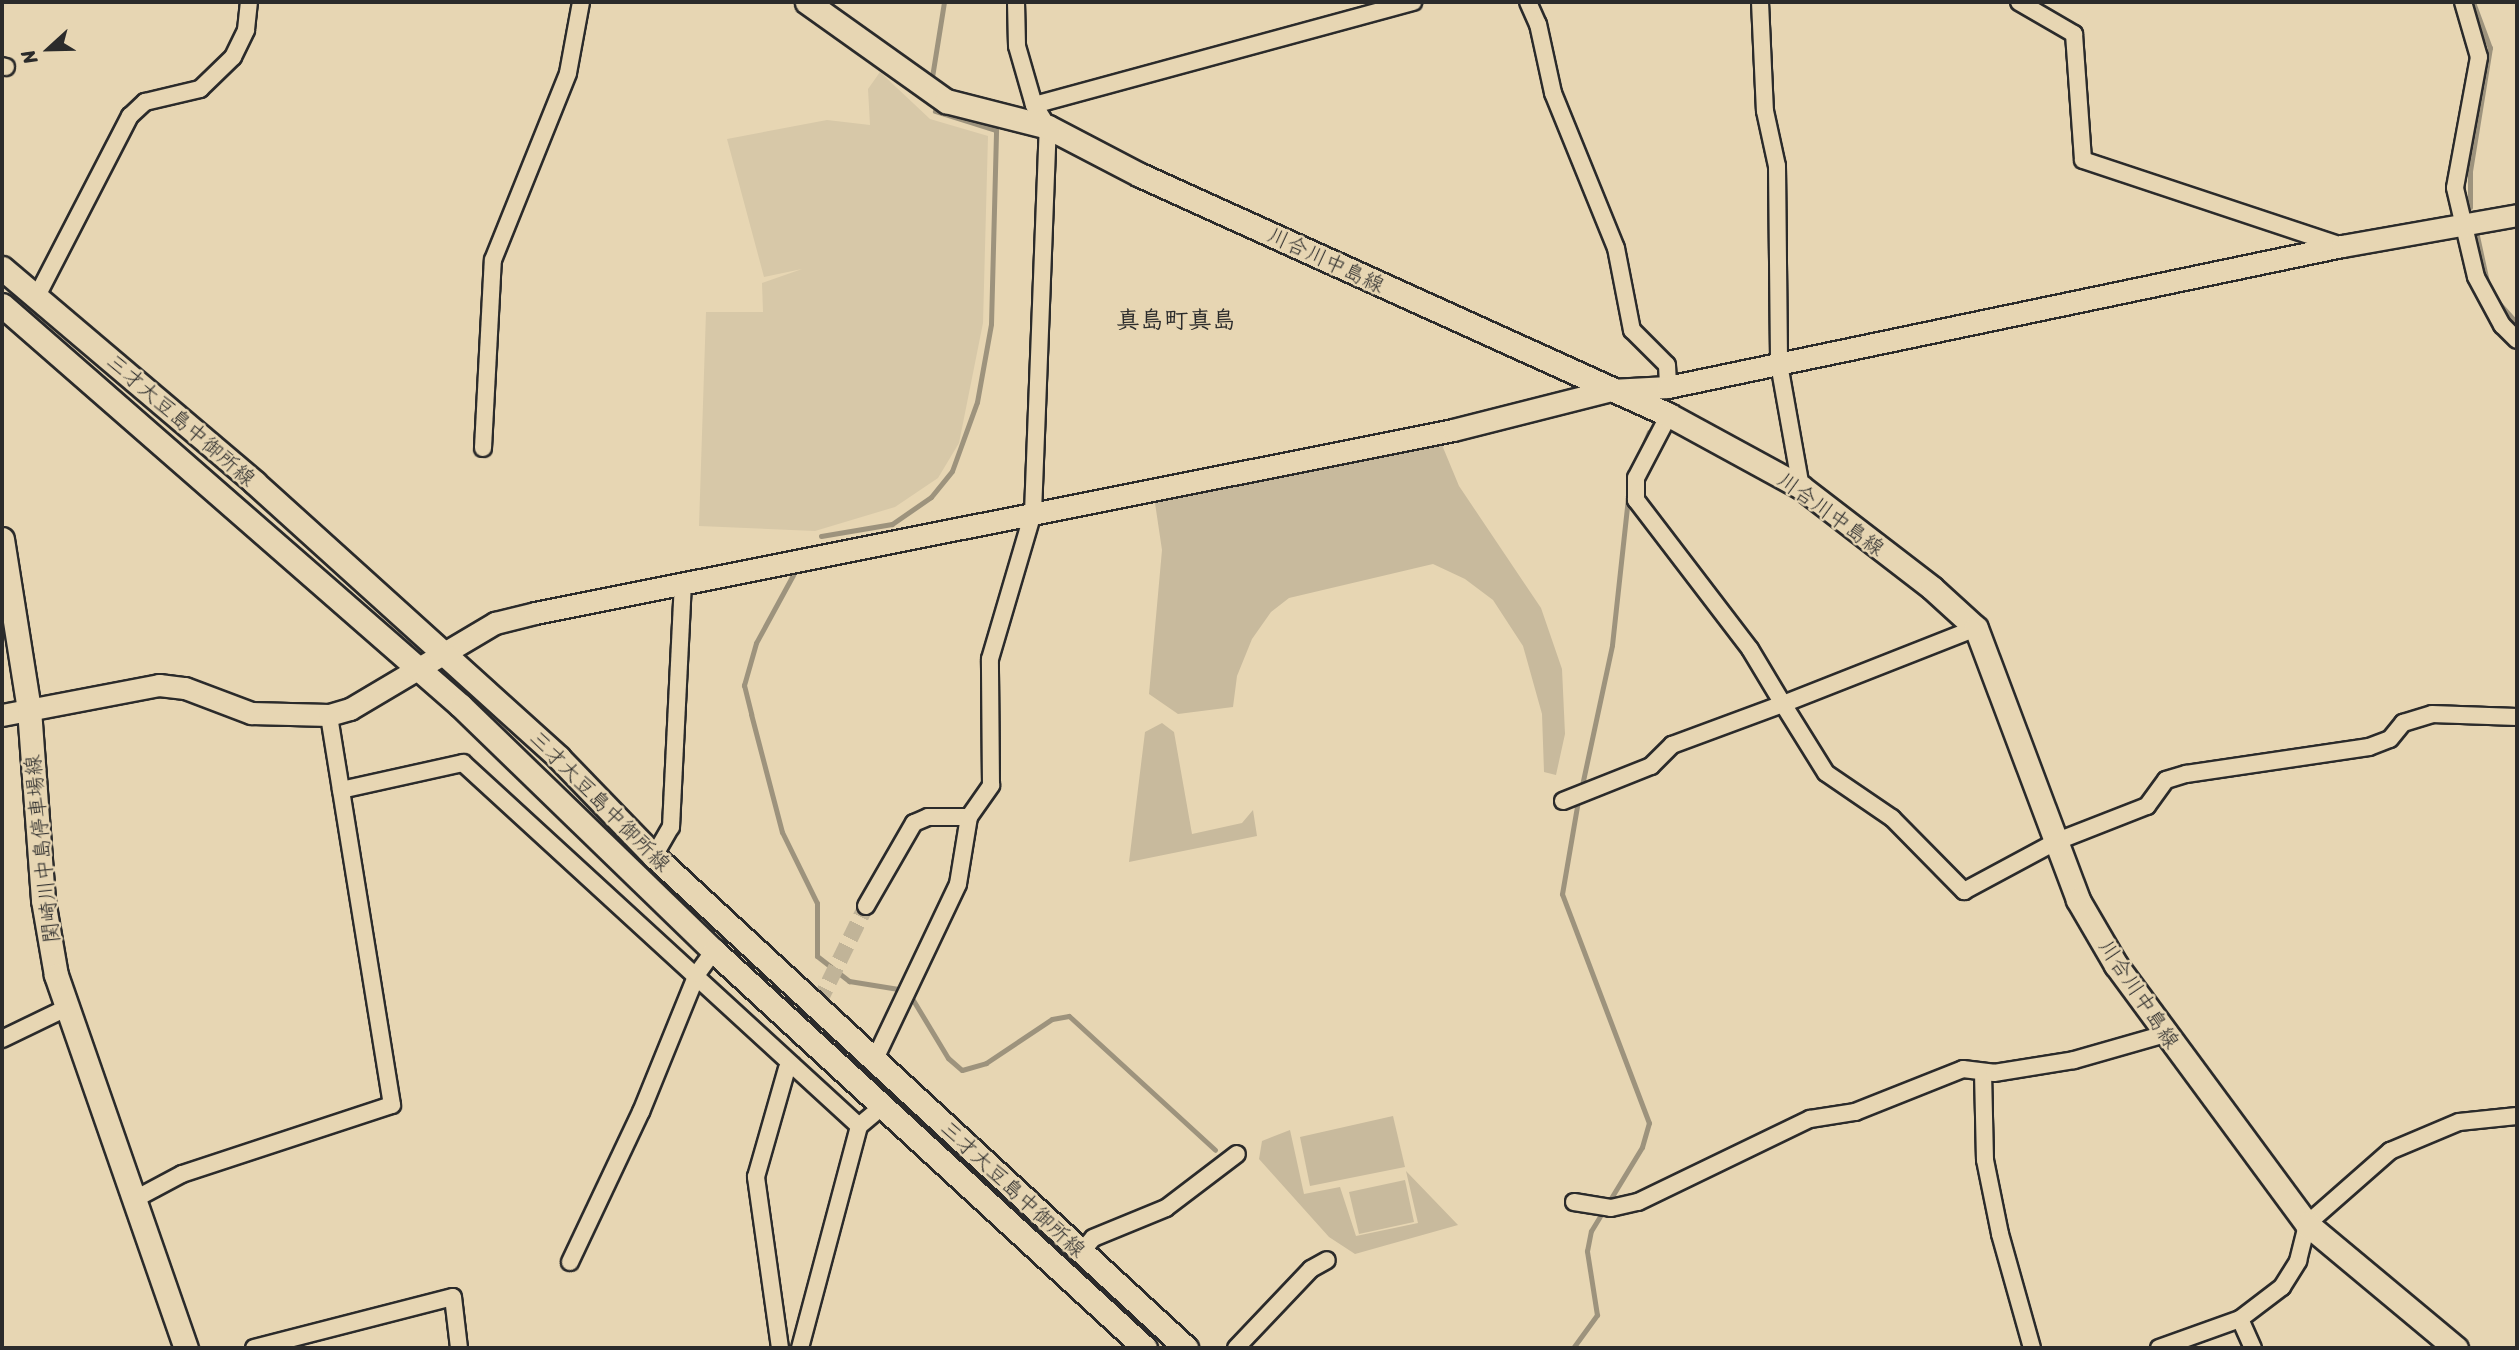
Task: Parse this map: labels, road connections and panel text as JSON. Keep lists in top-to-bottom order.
{
  "streets": {
    "main road": ["川合川中島線", "三才大豆島中御所線", "関崎川中島停車場線"]
  },
  "districts": ["真島町真島"],
  "north": "left"
}
